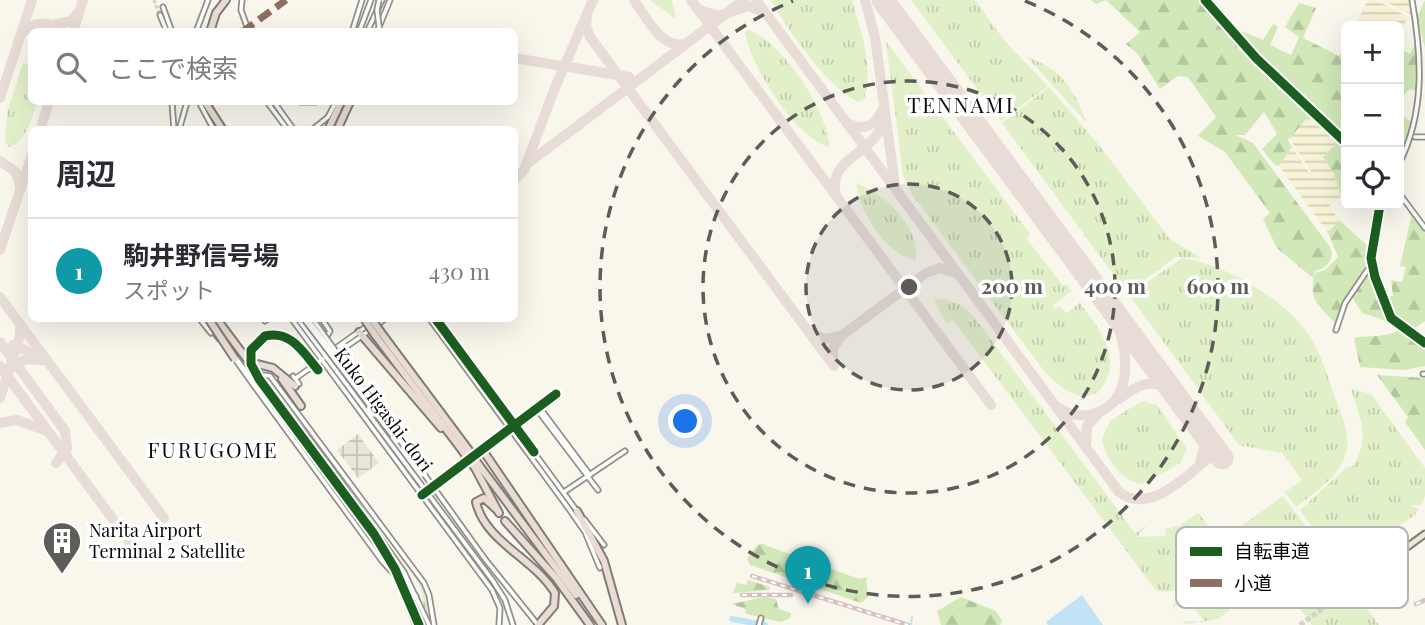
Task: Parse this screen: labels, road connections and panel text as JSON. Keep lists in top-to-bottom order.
{
  "streets": {
    "street": ["Kuko Higashi-dori"]
  },
  "districts": ["TENNAMI", "FURUGOME"],
  "places": {
    "building": ["Narita Airport Terminal 2 Satellite"]
  },
  "legend": ["自転車道", "小道"],
  "page": {
    "map_buttons": ["+", "−"],
    "search": "ここで検索",
    "heading": "周辺",
    "list": [
      {
        "mark": "1",
        "name": "駒井野信号場",
        "note": "スポット",
        "value": "430 m"
      }
    ],
    "pins": "1"
  },
  "rings": ["200 m", "400 m", "600 m"]
}
